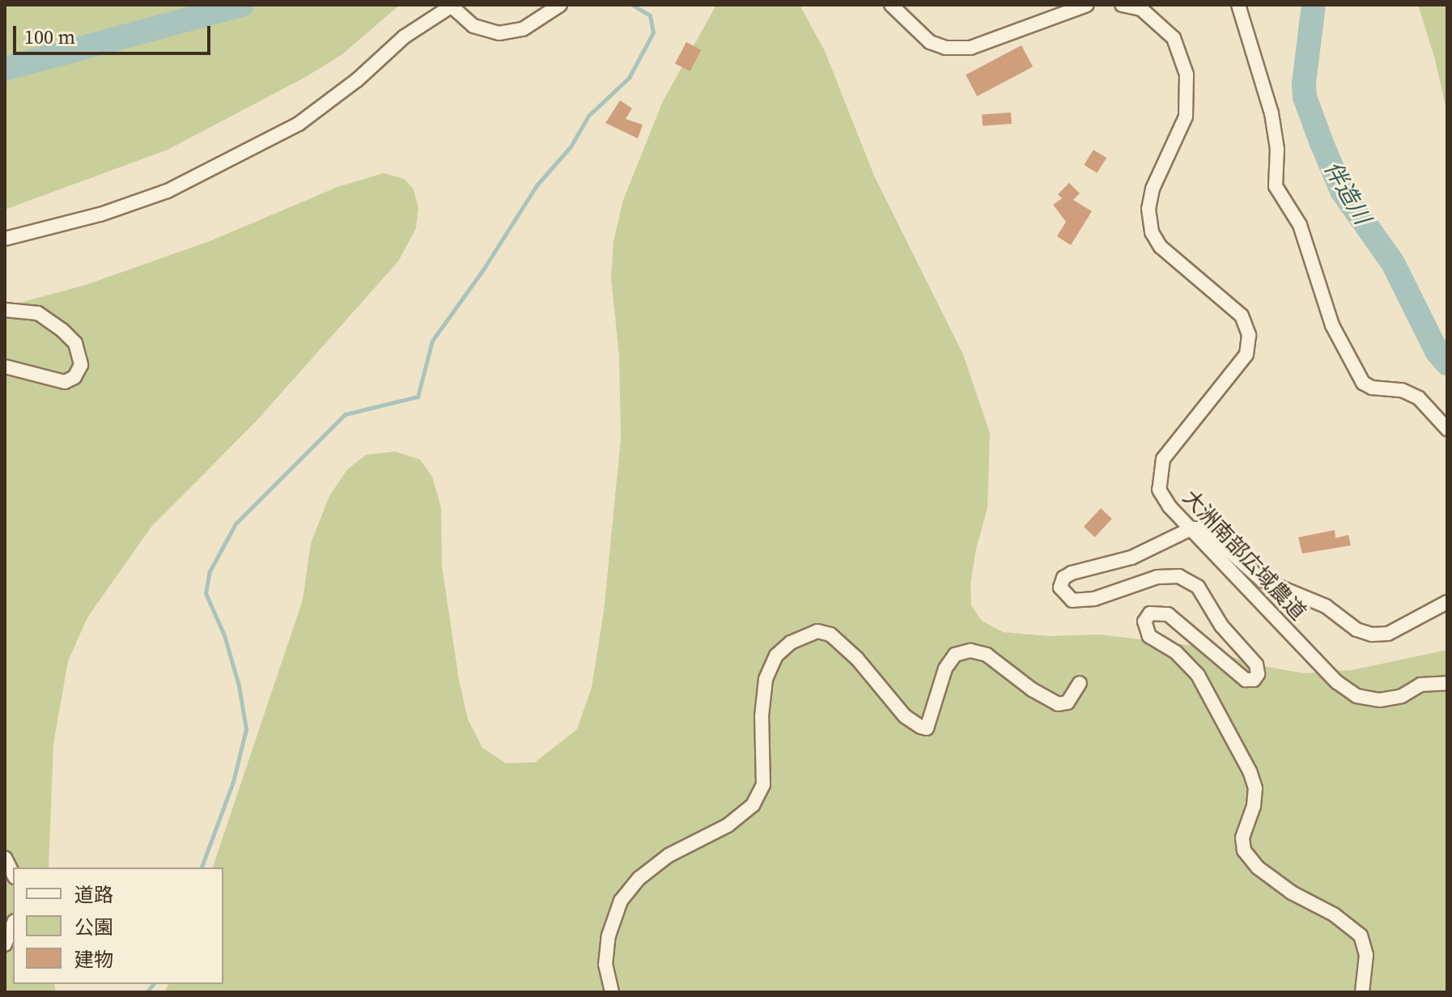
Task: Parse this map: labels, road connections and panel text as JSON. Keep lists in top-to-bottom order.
{
  "streets": {
    "street": ["大洲南部広域農道"]
  },
  "water": ["伴造川"],
  "legend": ["道路", "公園", "建物"],
  "scale_bar": "100 m"
}
